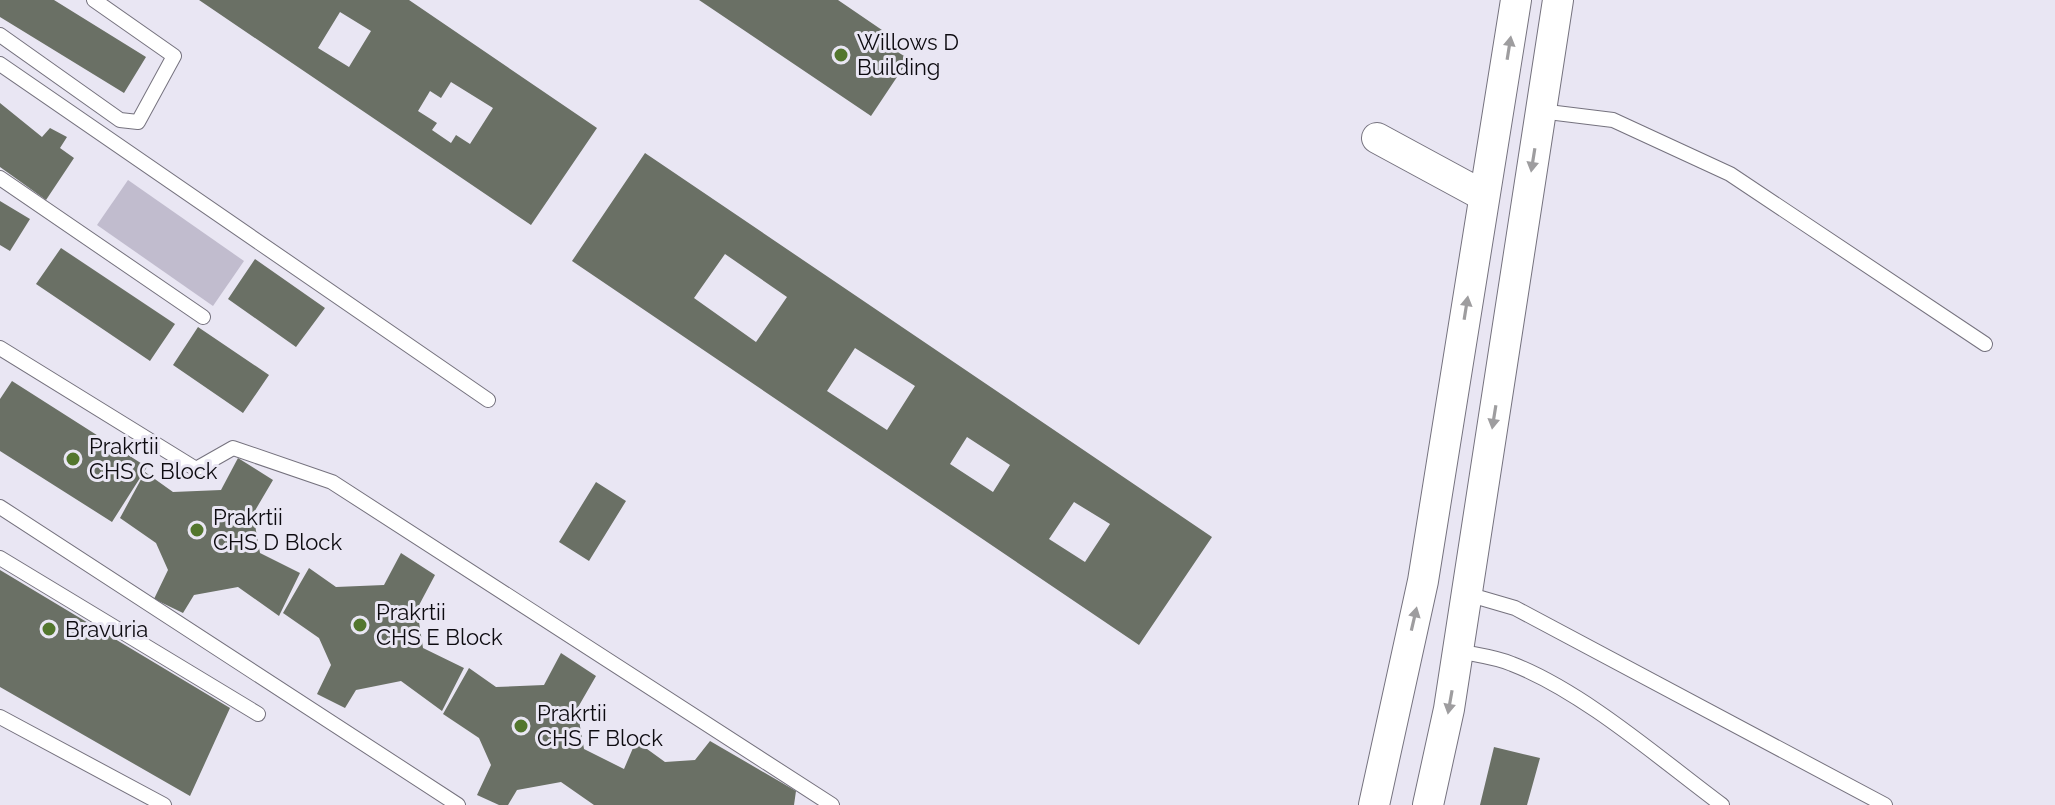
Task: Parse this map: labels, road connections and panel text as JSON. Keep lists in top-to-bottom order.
{
  "places": [
    "Willows D Building",
    "Prakrtii CHS C Block",
    "Prakrtii CHS D Block",
    "Prakrtii CHS E Block",
    "Bravuria",
    "Prakrtii CHS F Block"
  ]
}
